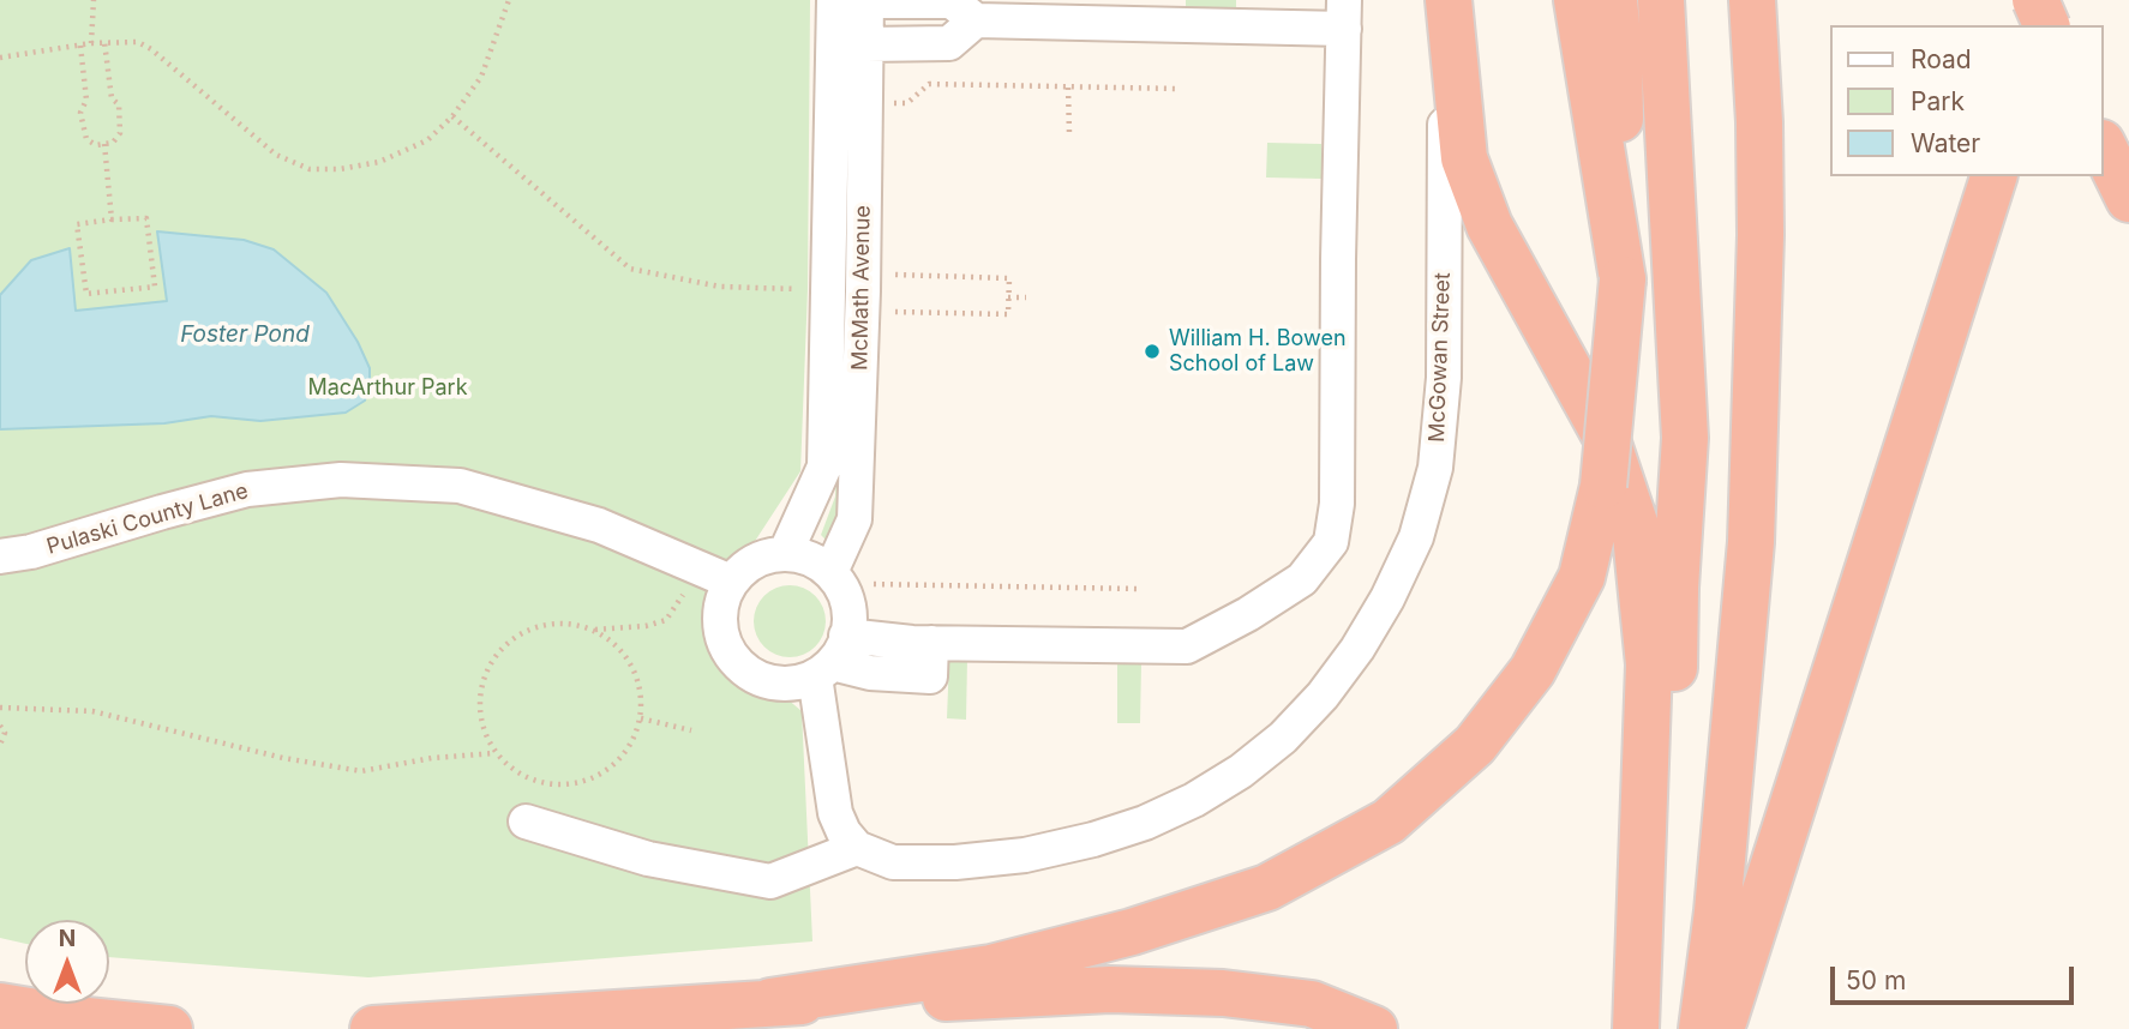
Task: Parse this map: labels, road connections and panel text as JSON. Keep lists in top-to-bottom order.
{
  "streets": {
    "lane": ["McMath Avenue", "McGowan Street", "Pulaski County Lane"]
  },
  "crossings": [
    ["McMath Avenue", "Pulaski County Lane"]
  ],
  "water": ["Foster Pond"],
  "parks": ["MacArthur Park"],
  "places": ["William H. Bowen School of Law"],
  "legend": ["Road", "Park", "Water"],
  "scale_bar": "50 m",
  "north": "top"
}
